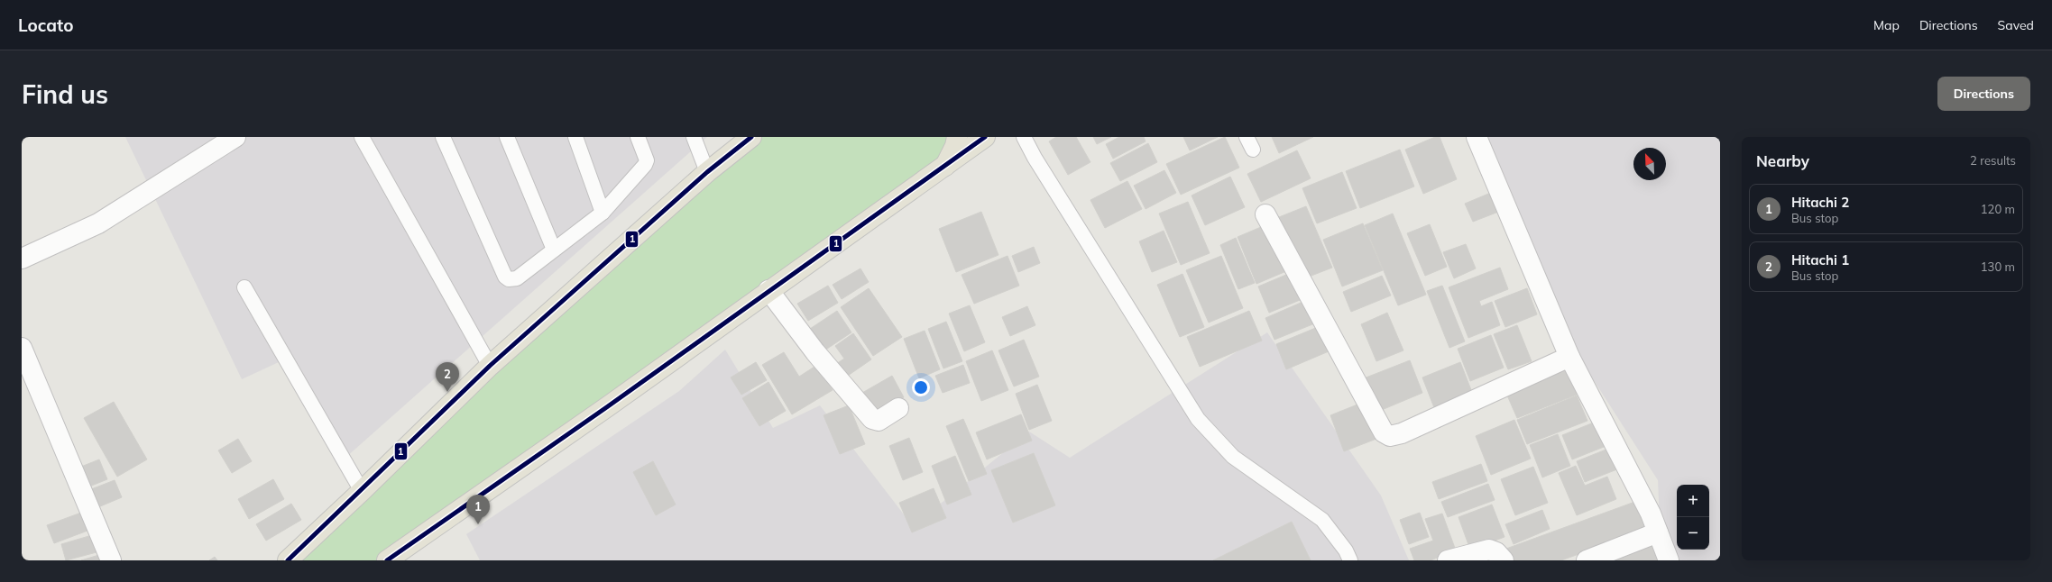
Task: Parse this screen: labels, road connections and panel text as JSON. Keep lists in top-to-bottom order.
{
  "lines": ["transit line 1"],
  "north": "top left",
  "page": {
    "header": "Locato",
    "nav": ["Map", "Directions", "Saved"],
    "buttons": "Directions",
    "title": "Find us",
    "heading": ["Nearby", "2 results"],
    "list": [
      {
        "mark": "1",
        "name": "Hitachi 2",
        "note": "Bus stop",
        "value": "120 m"
      },
      {
        "mark": "2",
        "name": "Hitachi 1",
        "note": "Bus stop",
        "value": "130 m"
      }
    ],
    "pins": ["2", "1"],
    "map_buttons": ["+", "−"]
  }
}
